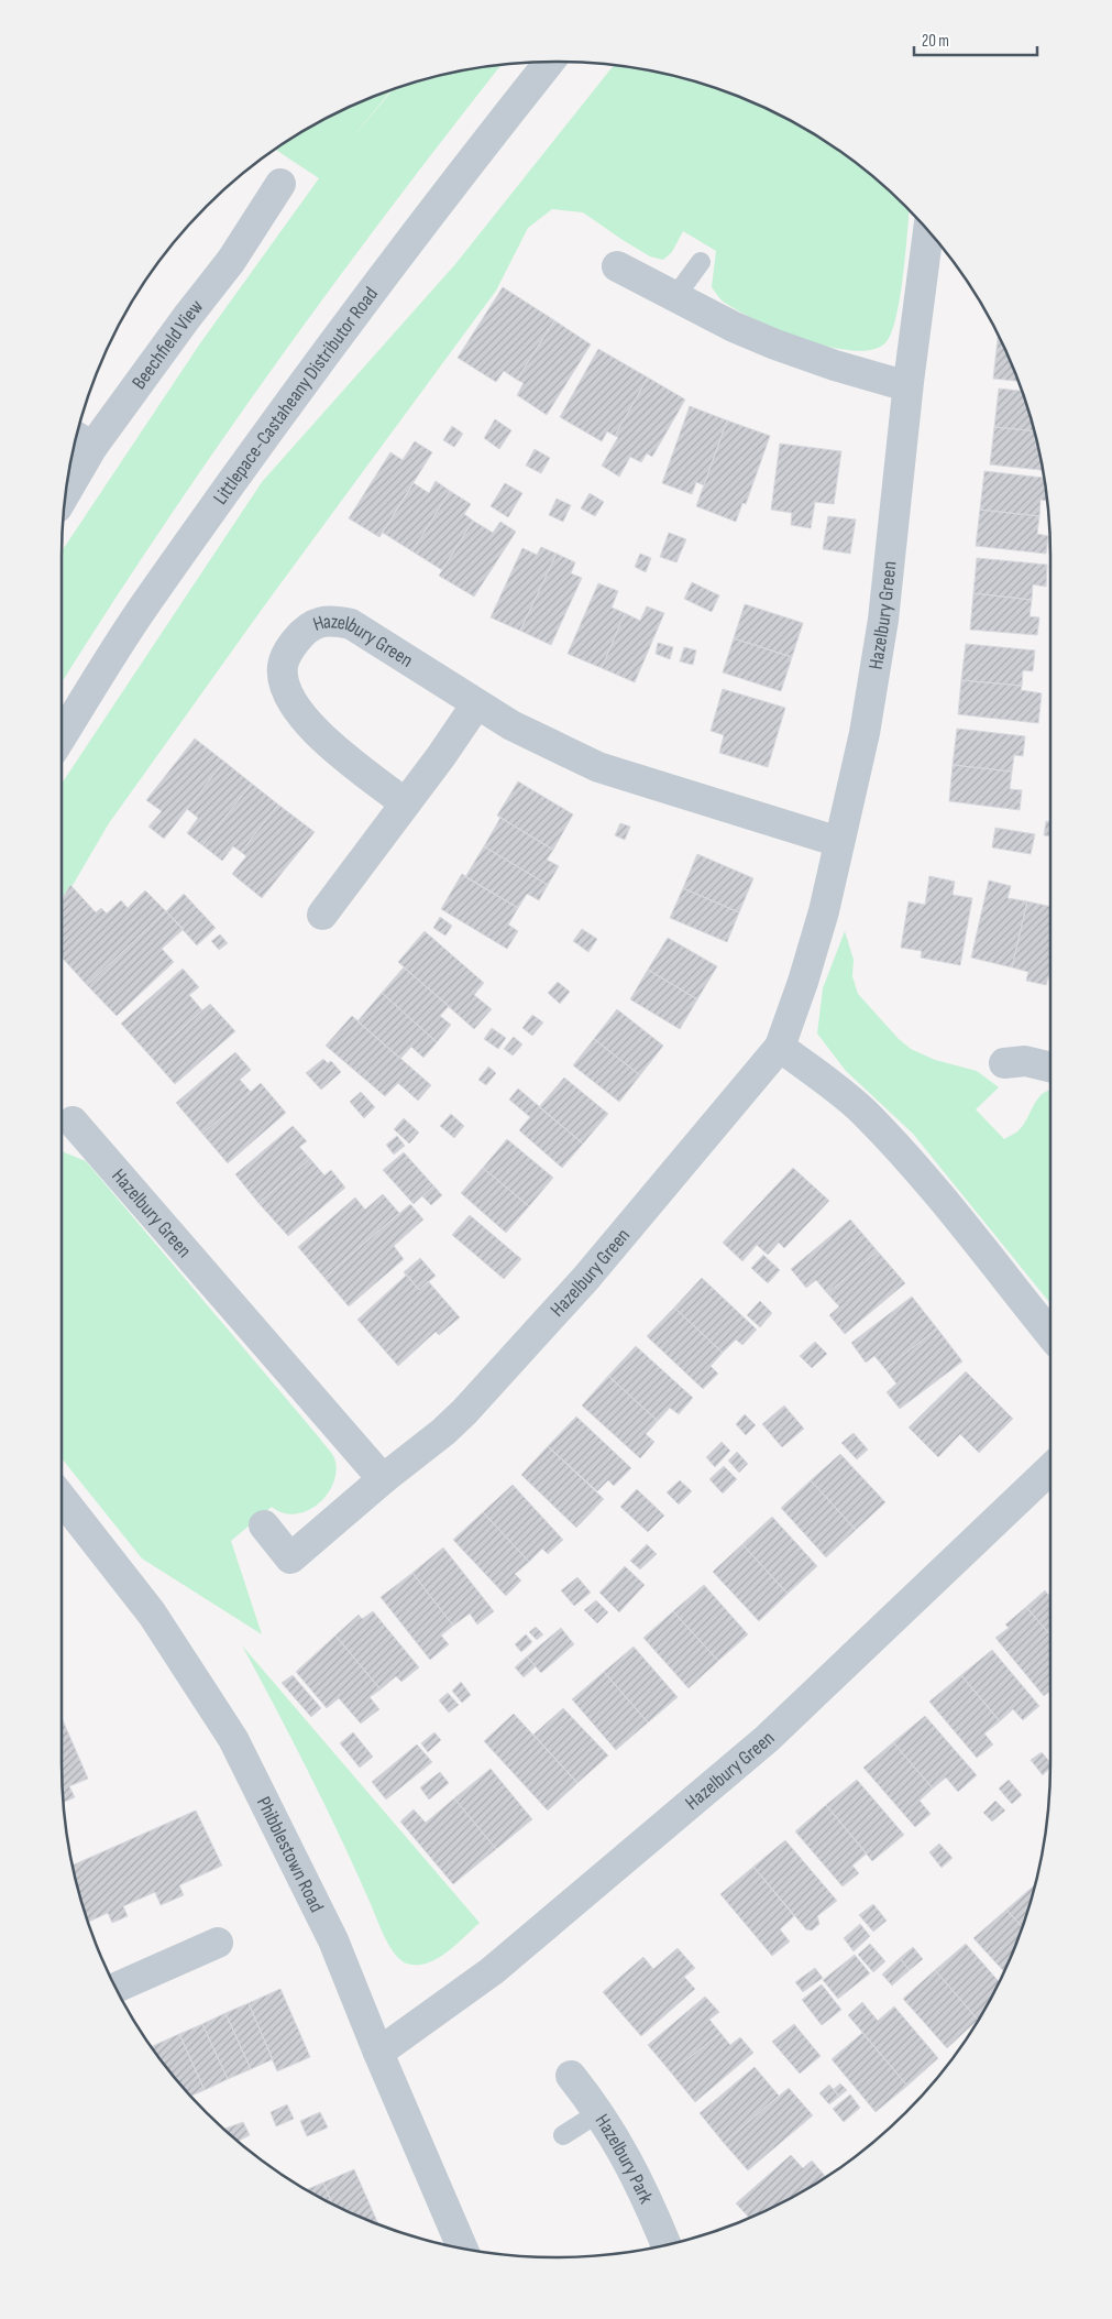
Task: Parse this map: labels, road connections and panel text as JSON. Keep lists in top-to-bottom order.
{
  "streets": {
    "street": [
      "Beechfield View",
      "Littlepace-Castaheany Distributor Road",
      "Hazelbury Green",
      "Phibblestown Road",
      "Hazelbury Park"
    ]
  },
  "crossings": [
    ["Hazelbury Green", "Phibblestown Road"]
  ],
  "scale_bar": "20 m"
}
